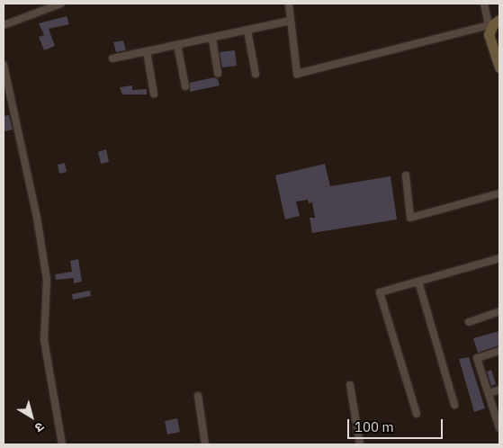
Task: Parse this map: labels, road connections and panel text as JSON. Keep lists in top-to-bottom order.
{
  "scale_bar": "100 m",
  "north": "bottom right"
}
